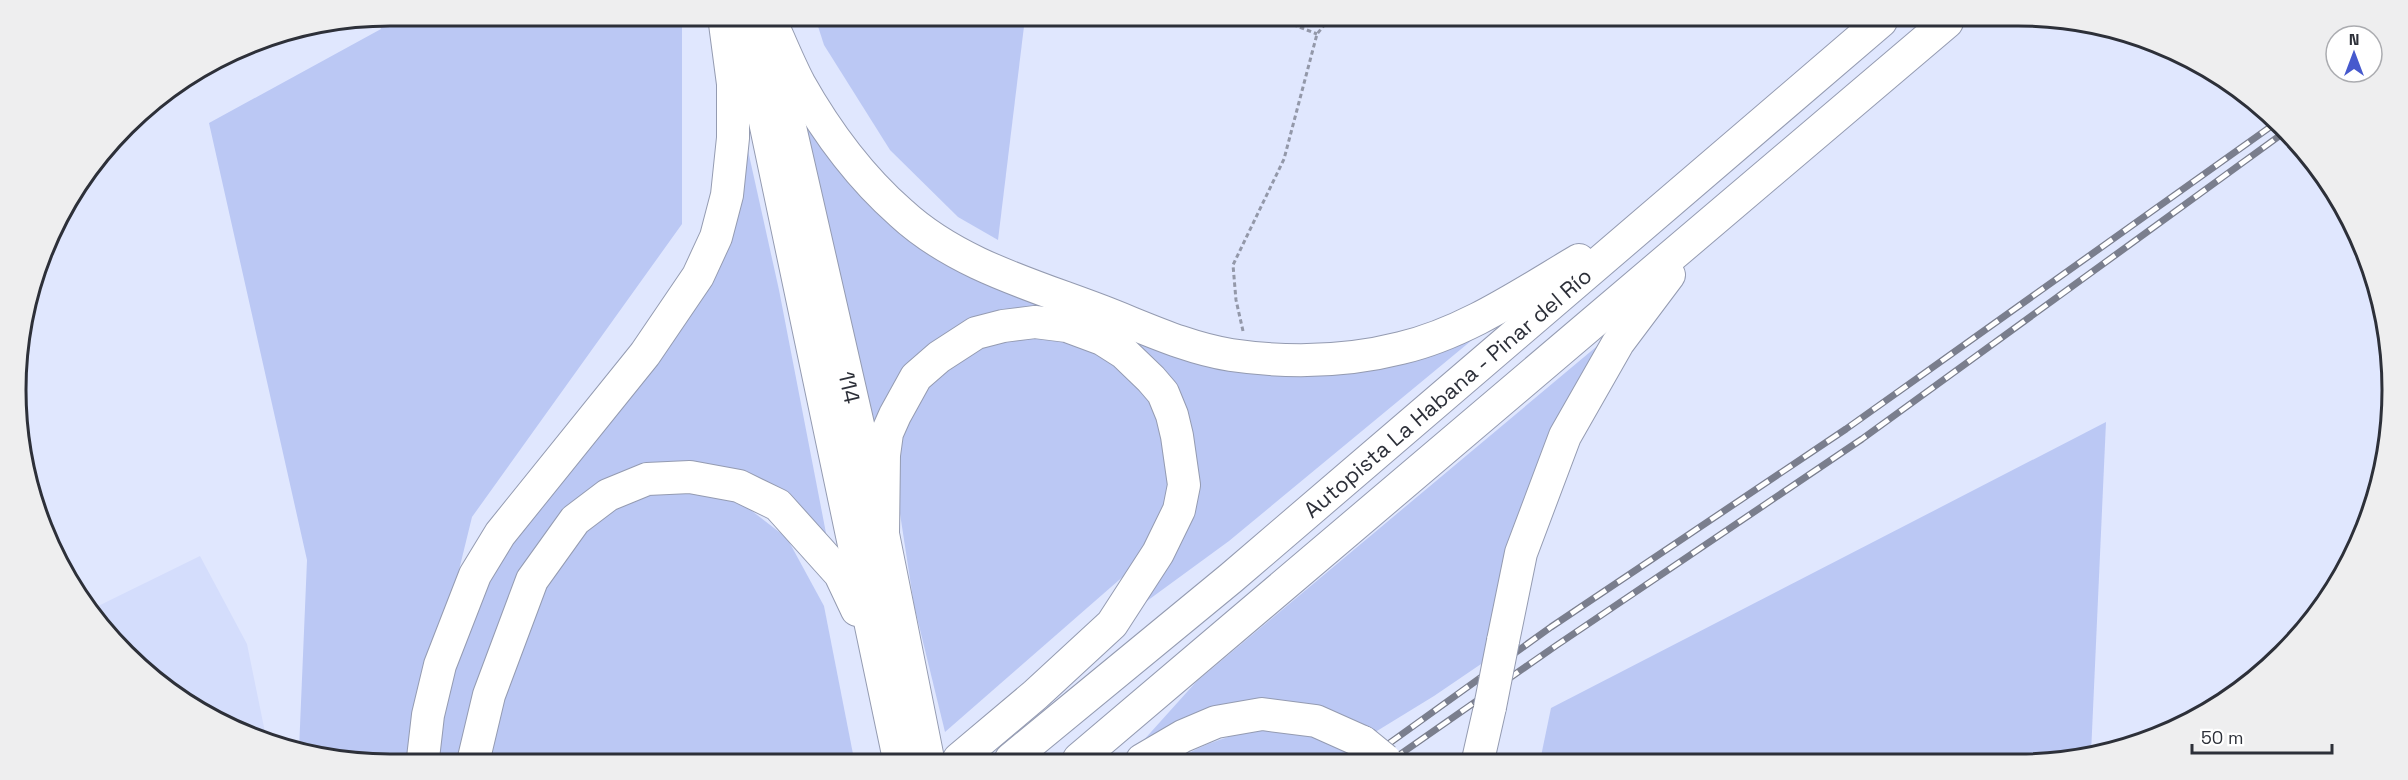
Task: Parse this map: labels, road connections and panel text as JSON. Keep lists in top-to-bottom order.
{
  "streets": {
    "highway": ["114", "Autopista La Habana - Pinar del Río"]
  },
  "scale_bar": "50 m",
  "north": "top"
}
